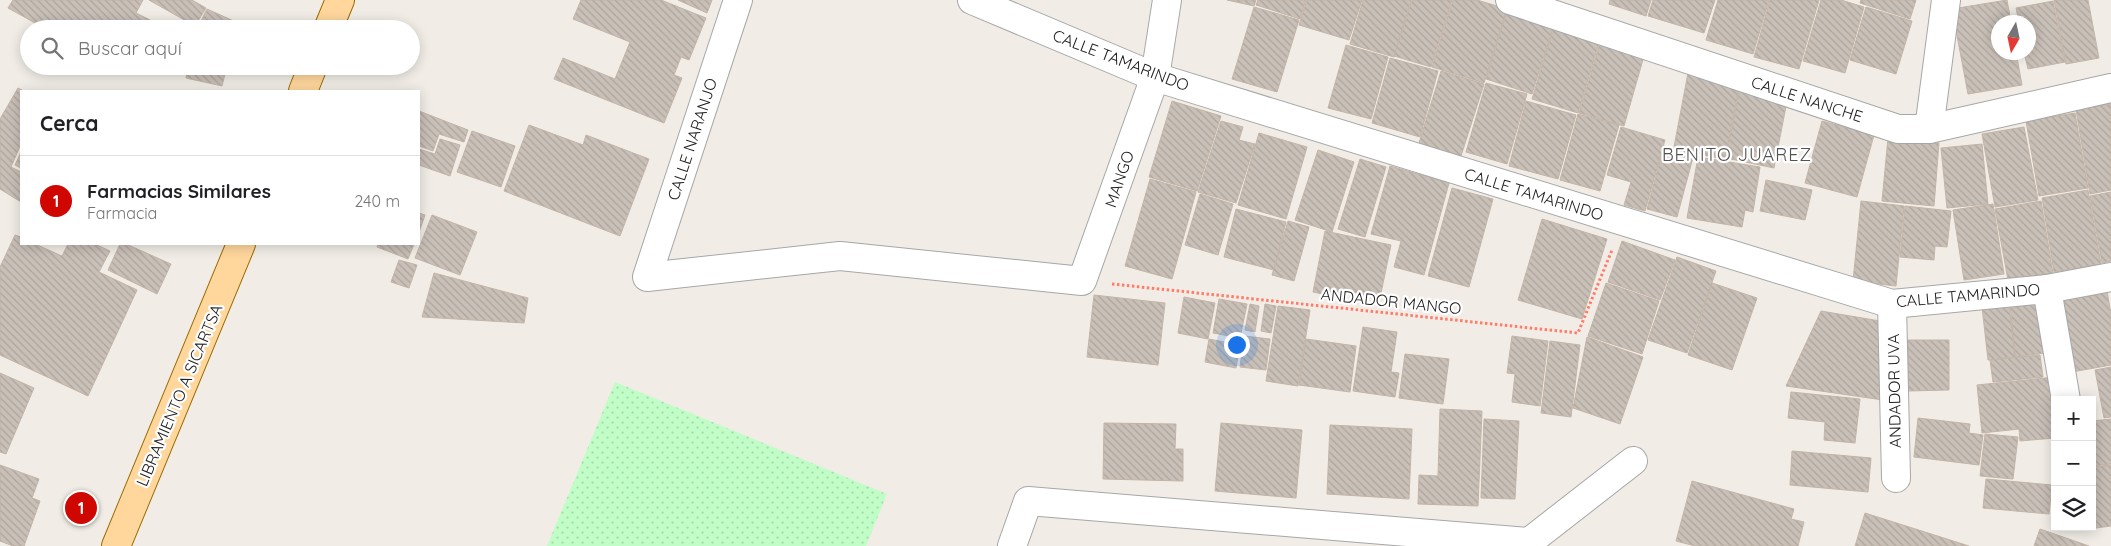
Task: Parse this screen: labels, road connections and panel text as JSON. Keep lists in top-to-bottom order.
{
  "streets": {
    "main road": ["LIBRAMIENTO A SICARTSA"],
    "street": [
      "CALLE TAMARINDO",
      "CALLE NANCHE",
      "CALLE NARANJO",
      "MANGO",
      "ANDADOR UVA"
    ],
    "path": ["ANDADOR MANGO"]
  },
  "crossings": [
    ["CALLE TAMARINDO", "MANGO"],
    ["CALLE TAMARINDO", "ANDADOR MANGO"],
    ["CALLE TAMARINDO", "ANDADOR UVA"],
    ["CALLE NARANJO", "MANGO"],
    ["CALLE NARANJO", "ANDADOR MANGO"],
    ["MANGO", "ANDADOR MANGO"]
  ],
  "districts": ["BENITO JUAREZ"],
  "north": "bottom",
  "page": {
    "search": "Buscar aquí",
    "heading": "Cerca",
    "list": [
      {
        "mark": "1",
        "name": "Farmacias Similares",
        "note": "Farmacia",
        "value": "240 m"
      }
    ],
    "map_buttons": ["+", "−"],
    "pins": "1"
  }
}
